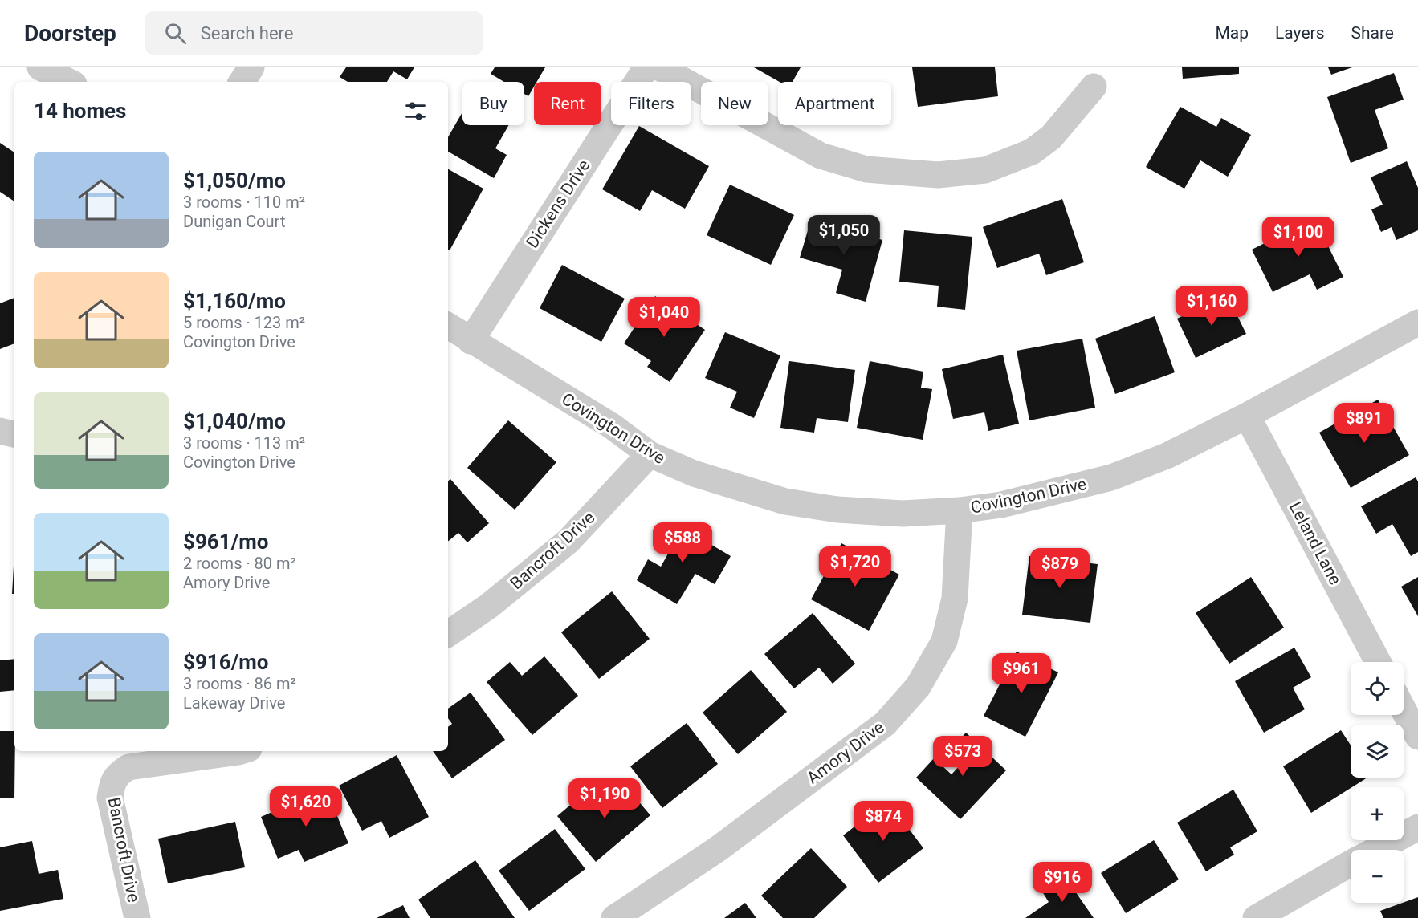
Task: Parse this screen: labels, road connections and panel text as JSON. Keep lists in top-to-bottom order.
{
  "streets": {
    "street": [
      "Dickens Drive",
      "Covington Drive",
      "Leland Lane",
      "Bancroft Drive",
      "Amory Drive"
    ]
  },
  "crossings": [
    ["Dickens Drive", "Covington Drive"],
    ["Covington Drive", "Leland Lane"],
    ["Covington Drive", "Bancroft Drive"],
    ["Covington Drive", "Amory Drive"]
  ],
  "page": {
    "header": "Doorstep",
    "search": "Search here",
    "nav": ["Map", "Layers", "Share"],
    "chip": [
      "Buy",
      "Rent",
      "Filters",
      "New",
      "Apartment"
    ],
    "heading": "14 homes",
    "list": [
      {
        "name": "$1,050/mo",
        "note": "3 rooms · 110 m² · Dunigan Court"
      },
      {
        "name": "$1,160/mo",
        "note": "5 rooms · 123 m² · Covington Drive"
      },
      {
        "name": "$1,040/mo",
        "note": "3 rooms · 113 m² · Covington Drive"
      },
      {
        "name": "$961/mo",
        "note": "2 rooms · 80 m² · Amory Drive"
      },
      {
        "name": "$916/mo",
        "note": "3 rooms · 86 m² · Lakeway Drive"
      }
    ],
    "price": [
      "$1,050",
      "$1,100",
      "$1,160",
      "$1,040",
      "$891",
      "$588",
      "$1,720",
      "$879",
      "$961",
      "$573",
      "$1,190",
      "$1,620",
      "$874",
      "$916"
    ],
    "map_buttons": ["+", "−"]
  }
}
